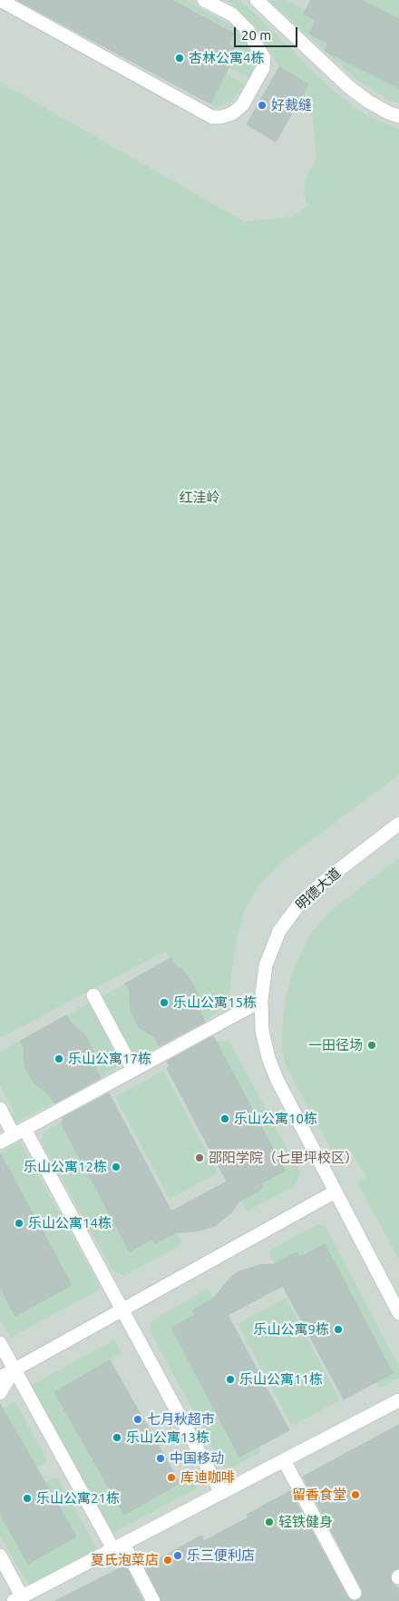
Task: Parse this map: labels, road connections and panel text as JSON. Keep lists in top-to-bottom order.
{
  "streets": {
    "lane": ["明德大道"]
  },
  "parks": ["红洼岭"],
  "places": [
    "杏林公寓4栋",
    "好裁缝",
    "乐山公寓15栋",
    "一田径场",
    "乐山公寓17栋",
    "乐山公寓10栋",
    "邵阳学院（七里坪校区）",
    "乐山公寓12栋",
    "乐山公寓14栋",
    "乐山公寓9栋",
    "乐山公寓11栋",
    "七月秋超市",
    "乐山公寓13栋",
    "中国移动",
    "库迪咖啡",
    "留香食堂",
    "乐山公寓21栋",
    "轻铁健身",
    "乐三便利店",
    "夏氏泡菜店"
  ],
  "scale_bar": "20 m"
}
